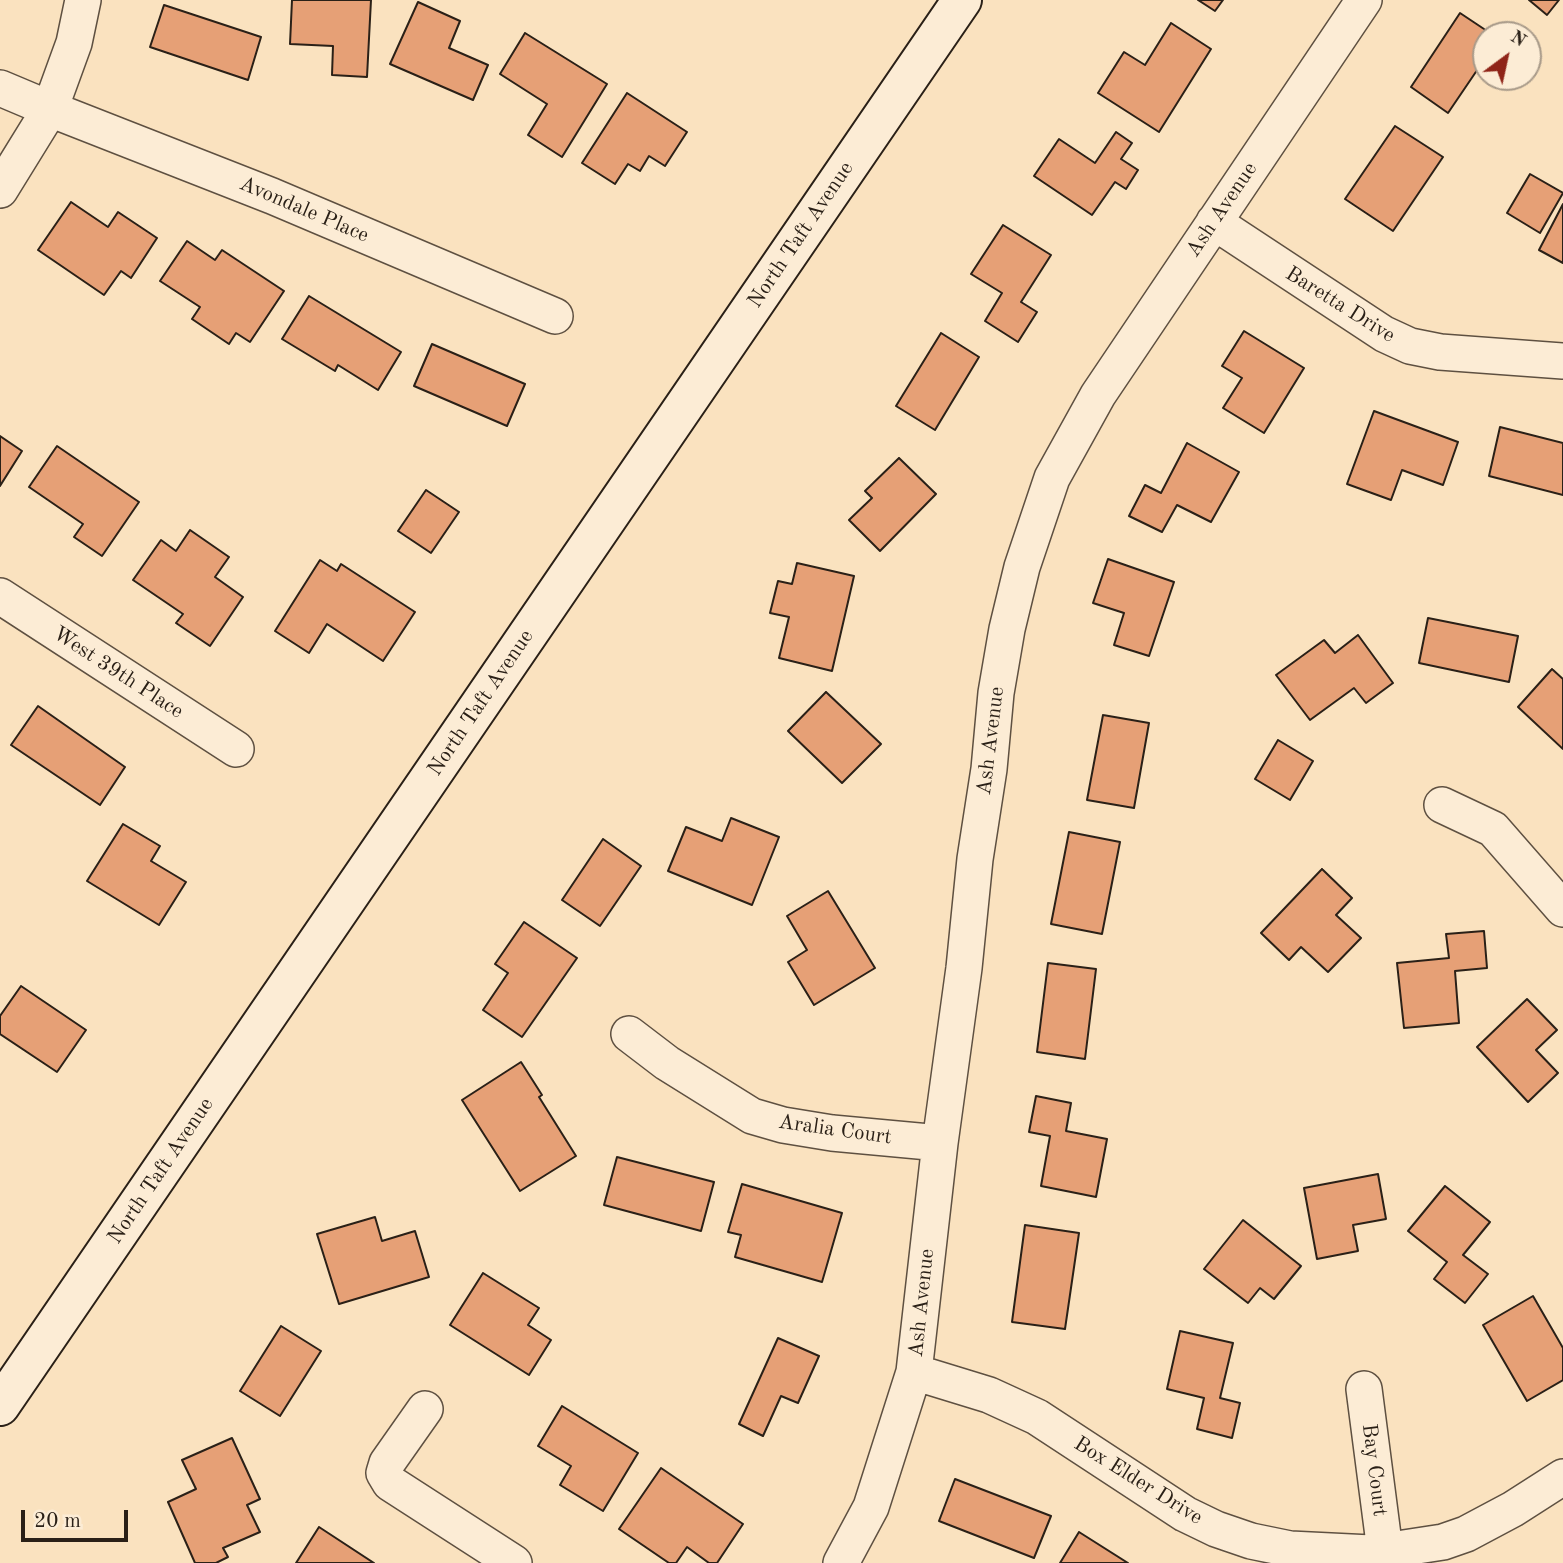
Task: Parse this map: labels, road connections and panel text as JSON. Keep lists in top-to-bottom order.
{
  "streets": {
    "main road": ["North Taft Avenue"],
    "street": [
      "Avondale Place",
      "Ash Avenue",
      "Baretta Drive",
      "West 39th Place",
      "Aralia Court",
      "Bay Court",
      "Box Elder Drive"
    ]
  },
  "crossings": [
    ["Ash Avenue", "Baretta Drive"],
    ["Ash Avenue", "Aralia Court"],
    ["Ash Avenue", "Box Elder Drive"],
    ["Bay Court", "Box Elder Drive"]
  ],
  "scale_bar": "20 m",
  "north": "top right"
}
